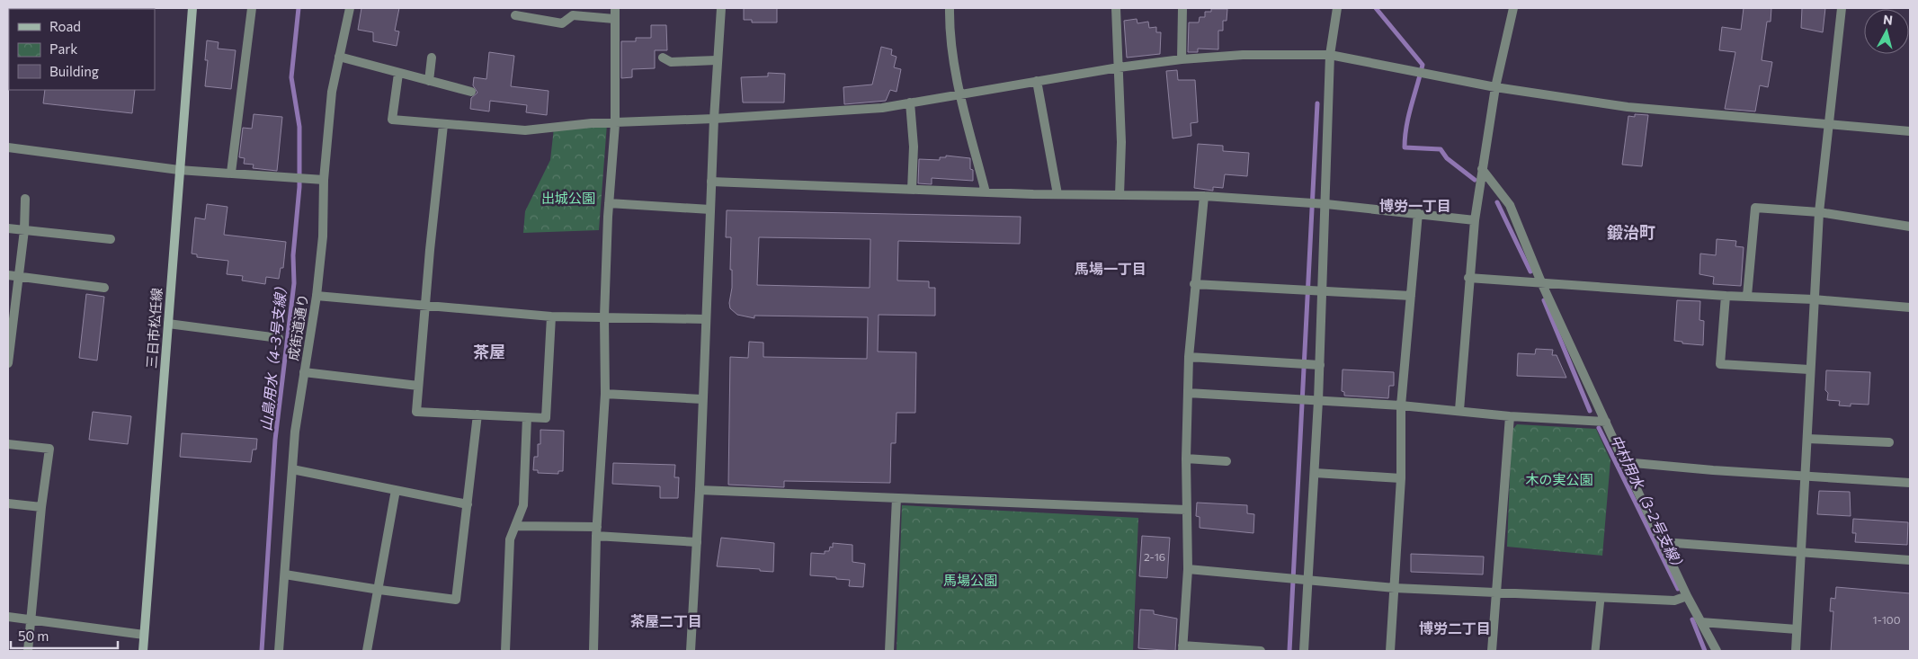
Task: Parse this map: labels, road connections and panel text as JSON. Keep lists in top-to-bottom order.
{
  "streets": {
    "main road": ["三日市松任線"],
    "street": ["成街道通り"]
  },
  "districts": [
    "博労一丁目",
    "鍛治町",
    "馬場一丁目",
    "茶屋",
    "茶屋二丁目",
    "博労二丁目"
  ],
  "water": ["山島用水（4-3号支線）", "中村用水（3-2号支線）"],
  "parks": ["出城公園", "木の実公園", "馬場公園"],
  "house_numbers": ["2-16", "1-100"],
  "legend": ["Road", "Park", "Building"],
  "scale_bar": "50 m",
  "north": "top"
}
